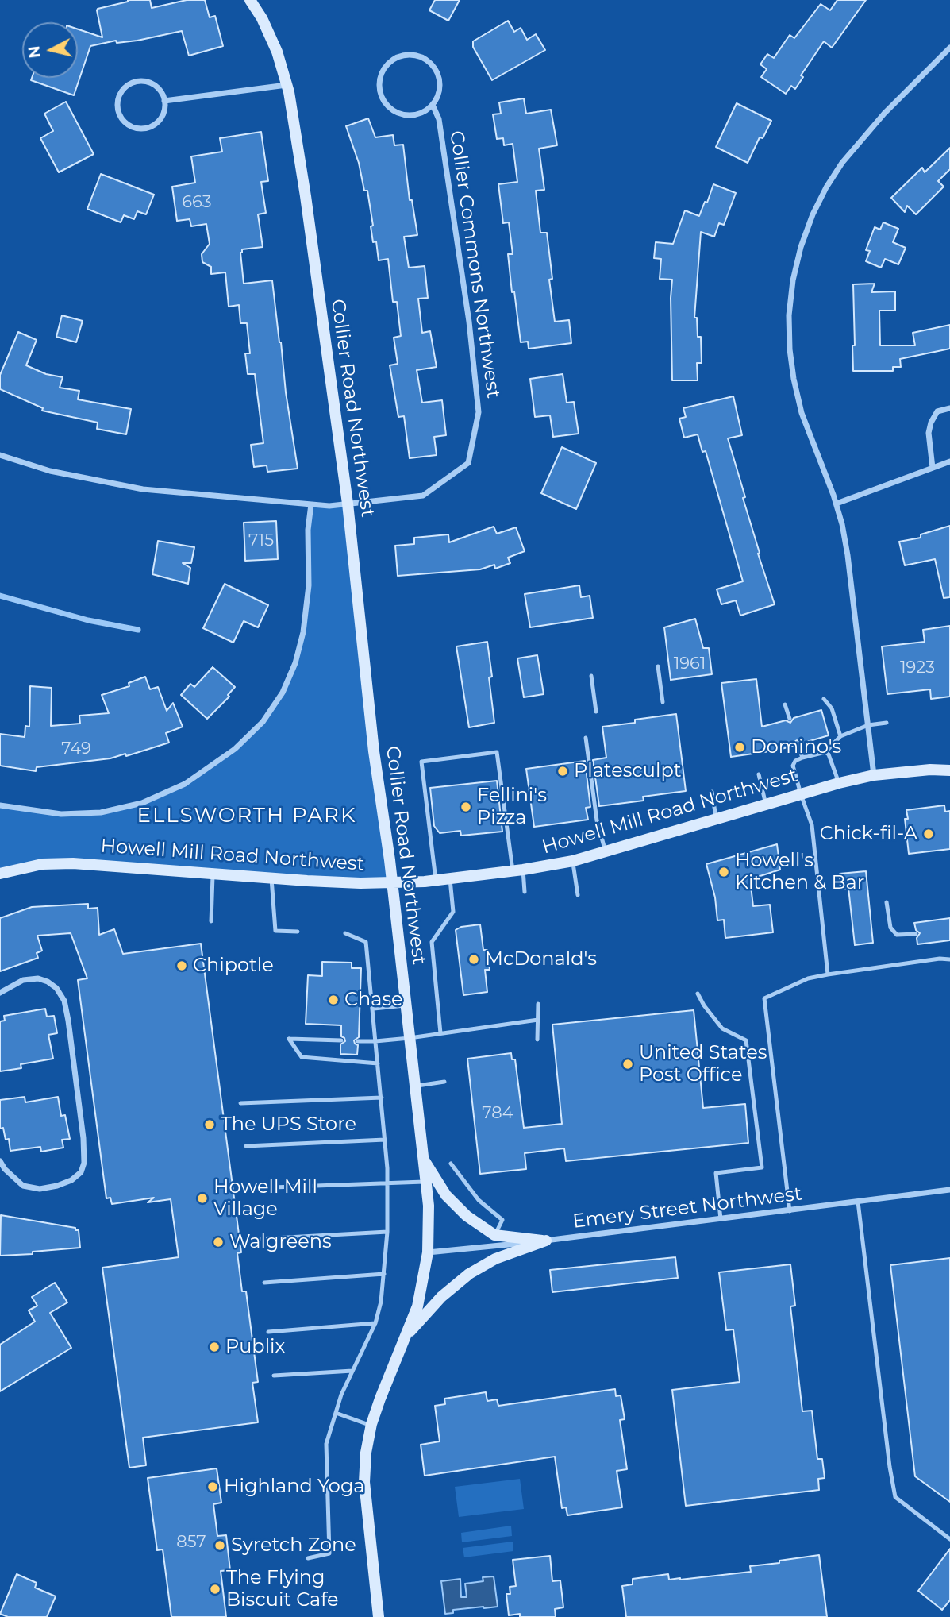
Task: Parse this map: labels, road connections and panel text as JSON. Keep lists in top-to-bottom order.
{
  "streets": {
    "street": [
      "Collier Commons Northwest",
      "Collier Road Northwest",
      "Howell Mill Road Northwest",
      "Emery Street Northwest"
    ]
  },
  "crossings": [
    ["Collier Commons Northwest", "Collier Road Northwest"],
    ["Collier Road Northwest", "Howell Mill Road Northwest"],
    ["Collier Road Northwest", "Emery Street Northwest"]
  ],
  "districts": ["ELLSWORTH PARK"],
  "places": [
    "Domino's",
    "Platesculpt",
    "Fellini's Pizza",
    "Chick-fil-A",
    "Howell's Kitchen & Bar",
    "McDonald's",
    "Chipotle",
    "Chase",
    "United States Post Office",
    "The UPS Store",
    "Howell Mill Village",
    "Walgreens",
    "Publix",
    "Highland Yoga",
    "Syretch Zone",
    "The Flying Biscuit Cafe"
  ],
  "house_numbers": [
    "663",
    "715",
    "1961",
    "1923",
    "749",
    "784",
    "857"
  ],
  "north": "left"
}
